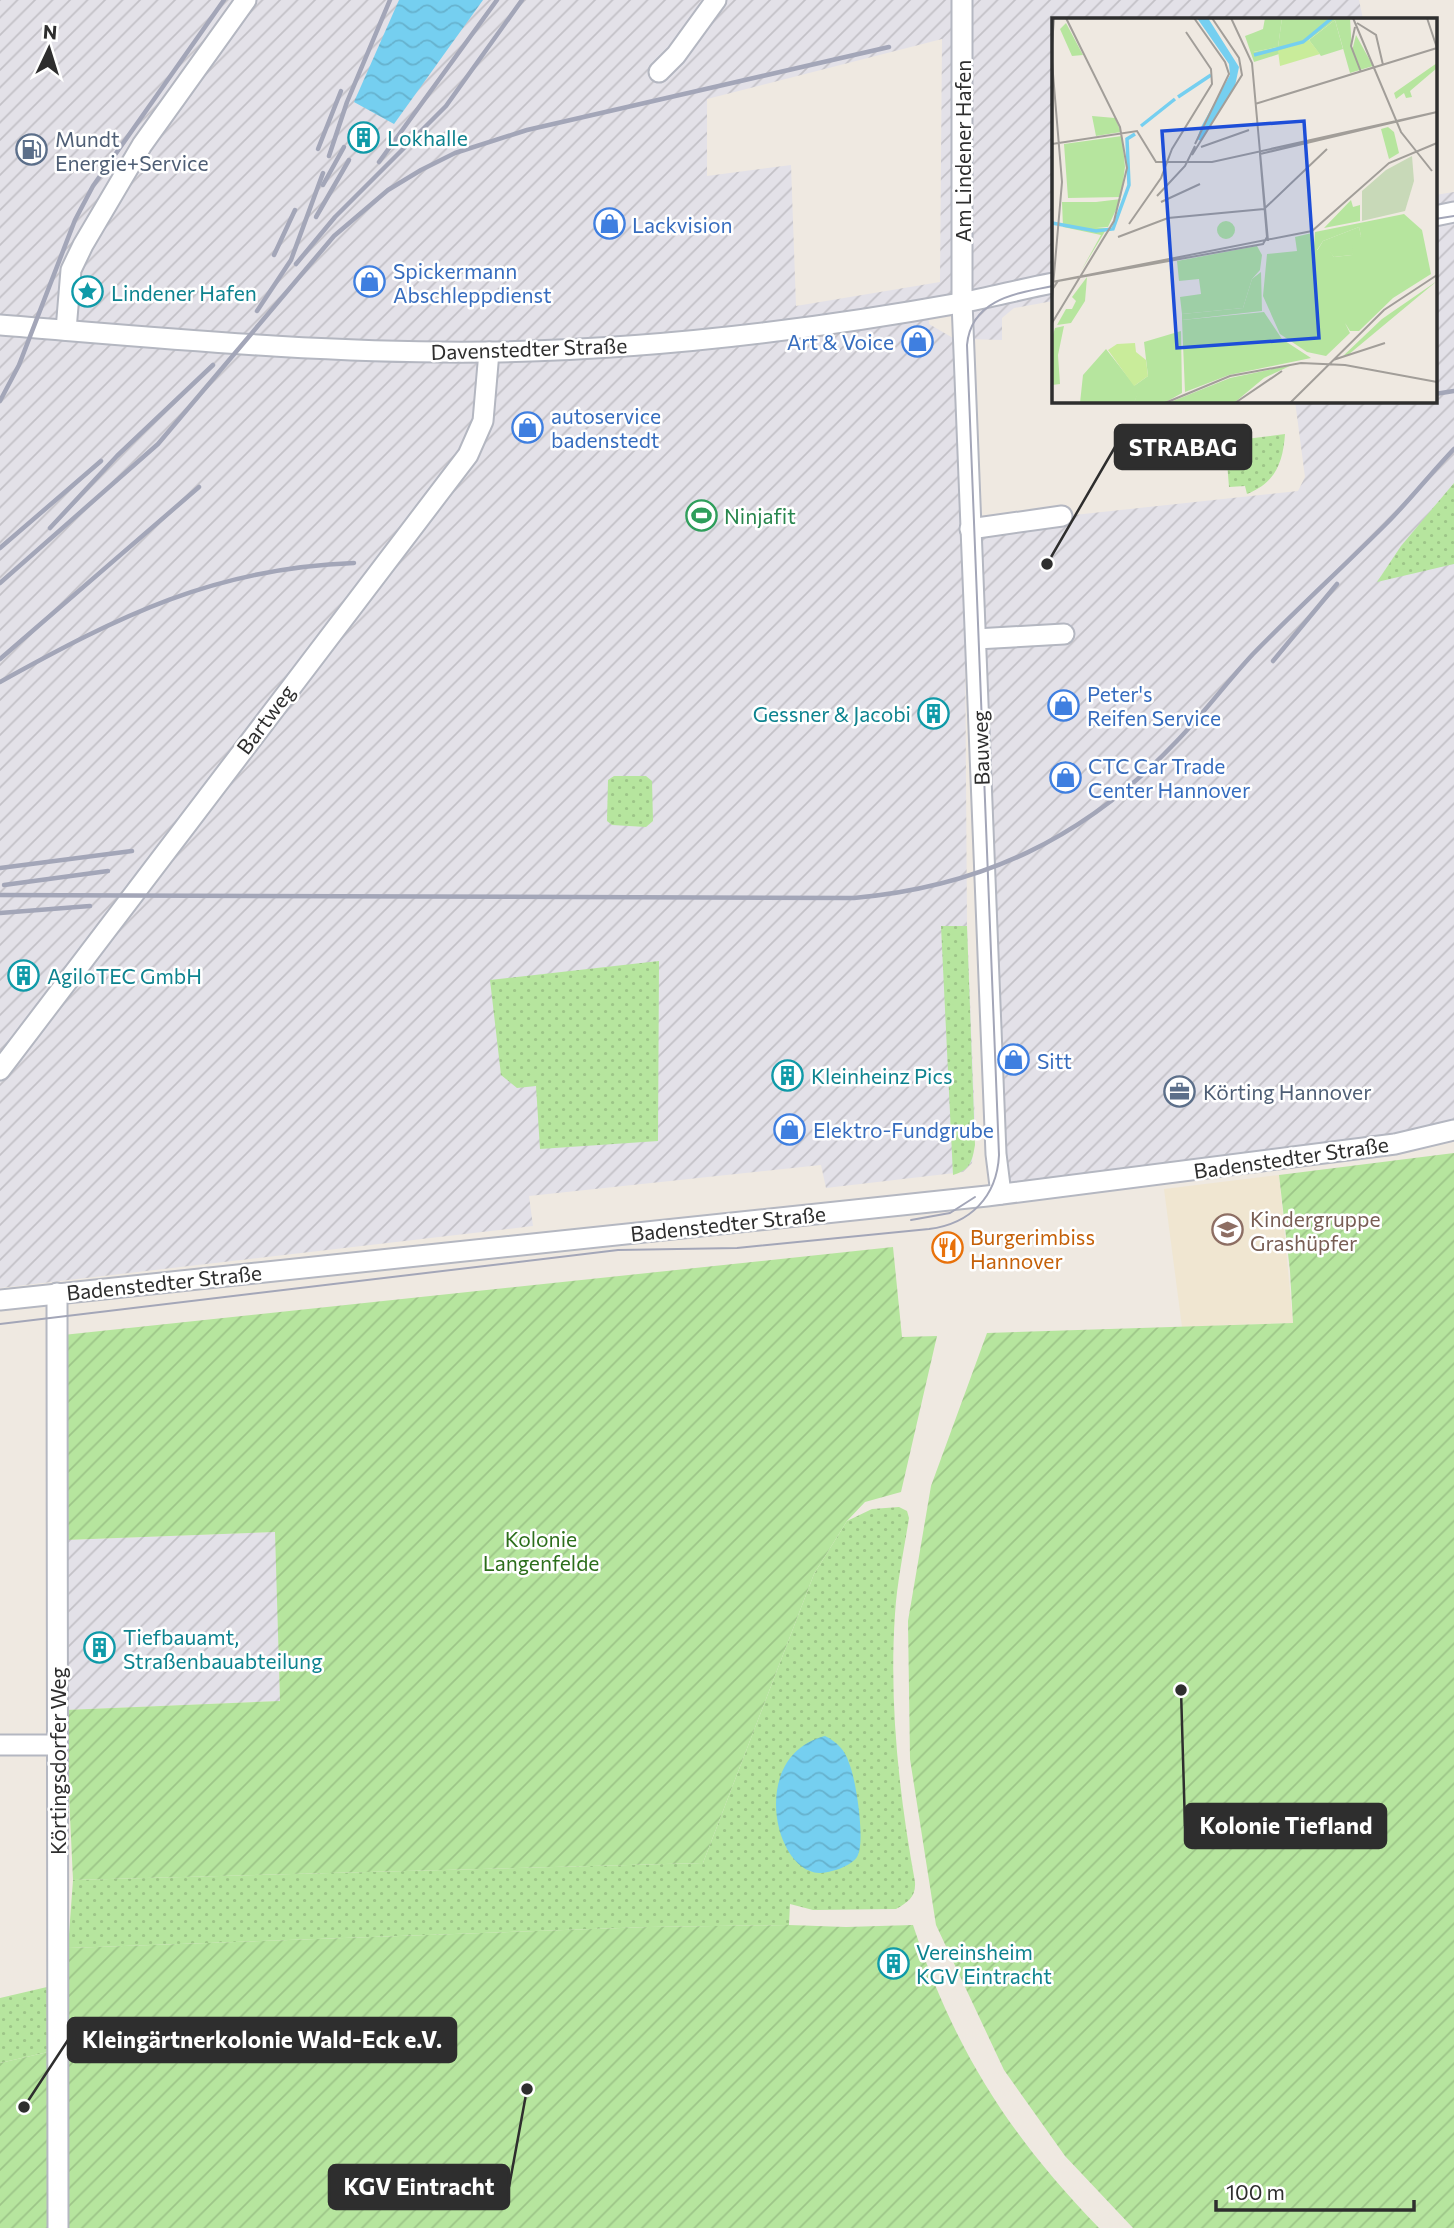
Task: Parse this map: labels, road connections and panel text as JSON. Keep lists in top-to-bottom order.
{
  "streets": {
    "street": [
      "Am Lindener Hafen",
      "Davenstedter Straße",
      "Bartweg",
      "Bauweg",
      "Badenstedter Straße",
      "Körtingsdorfer Weg"
    ]
  },
  "crossings": [
    ["Am Lindener Hafen", "Davenstedter Straße"],
    ["Am Lindener Hafen", "Bauweg"],
    ["Davenstedter Straße", "Bartweg"],
    ["Davenstedter Straße", "Bauweg"],
    ["Bauweg", "Badenstedter Straße"],
    ["Badenstedter Straße", "Körtingsdorfer Weg"]
  ],
  "parks": ["Kolonie Langenfelde"],
  "places": {
    "building": [
      "Lokhalle",
      "Gessner & Jacobi",
      "AgiloTEC GmbH",
      "Kleinheinz Pics",
      "Tiefbauamt, Straßenbauabteilung",
      "Vereinsheim KGV Eintracht"
    ],
    "fuel station": ["Mundt Energie+Service"],
    "shop": [
      "Lackvision",
      "Spickermann Abschleppdienst",
      "Art & Voice",
      "autoservice badenstedt",
      "Peter's Reifen Service",
      "CTC Car Trade Center Hannover",
      "Sitt",
      "Elektro-Fundgrube"
    ],
    "place": ["Lindener Hafen"],
    "sports": ["Ninjafit"],
    "other": [
      "STRABAG",
      "Kolonie Tiefland",
      "KGV Eintracht",
      "Kleingärtnerkolonie Wald-Eck e.V."
    ],
    "office": ["Körting Hannover"],
    "school or university": ["Kindergruppe Grashüpfer"],
    "restaurant": ["Burgerimbiss Hannover"]
  },
  "scale_bar": "100 m",
  "north": "top"
}
